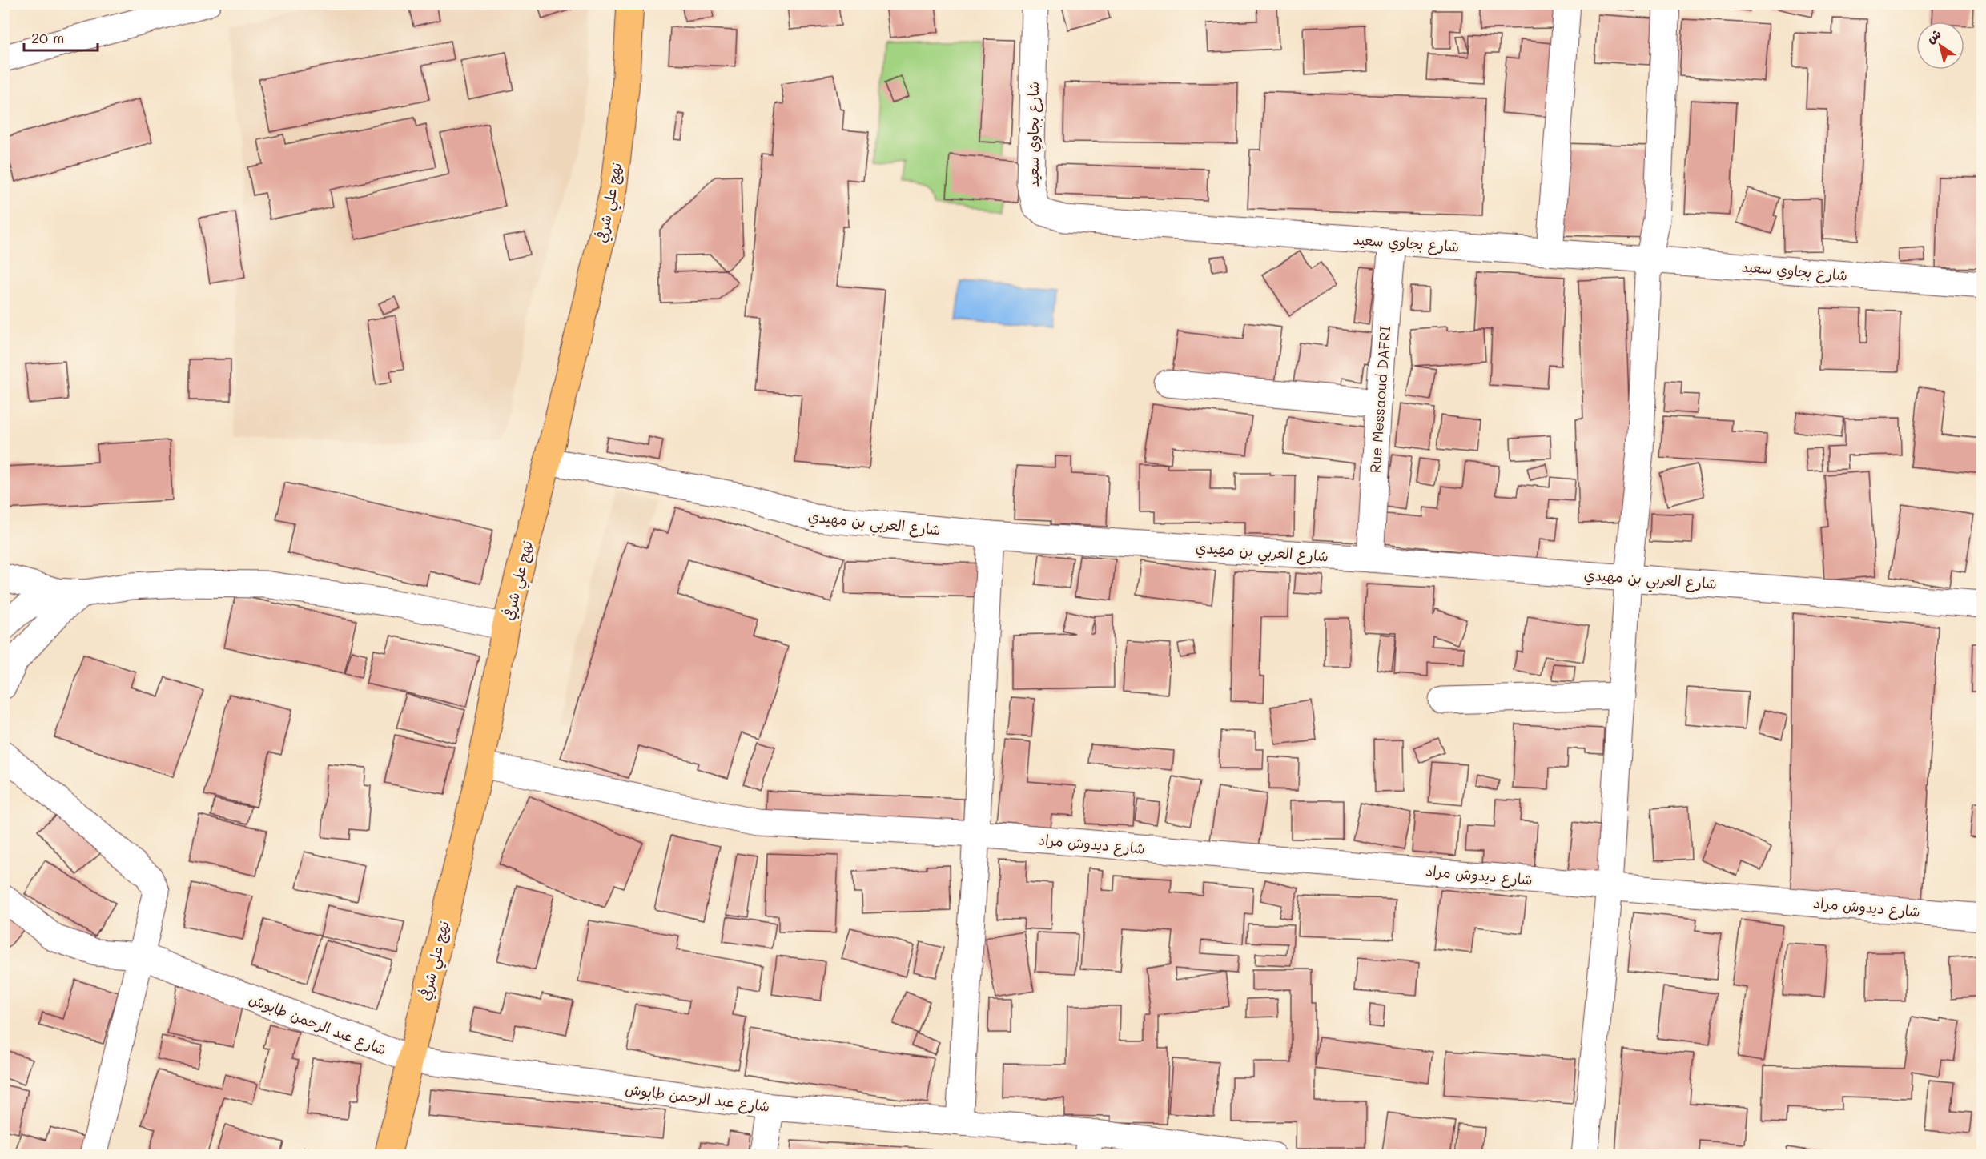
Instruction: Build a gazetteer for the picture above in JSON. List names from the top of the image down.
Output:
{
  "streets": {
    "main road": ["نهج علي شرفي"],
    "street": [
      "شارع بجاوي سعيد",
      "Rue Messaoud DAFRI",
      "شارع العربي بن مهيدي",
      "شارع ديدوش مراد",
      "شارع عبد الرحمن طابوش"
    ]
  },
  "crossings": [
    ["شارع بجاوي سعيد", "Rue Messaoud DAFRI"],
    ["نهج علي شرفي", "شارع العربي بن مهيدي"],
    ["نهج علي شرفي", "شارع ديدوش مراد"],
    ["نهج علي شرفي", "شارع عبد الرحمن طابوش"],
    ["Rue Messaoud DAFRI", "شارع العربي بن مهيدي"]
  ],
  "scale_bar": "20 m",
  "north": "top left"
}
